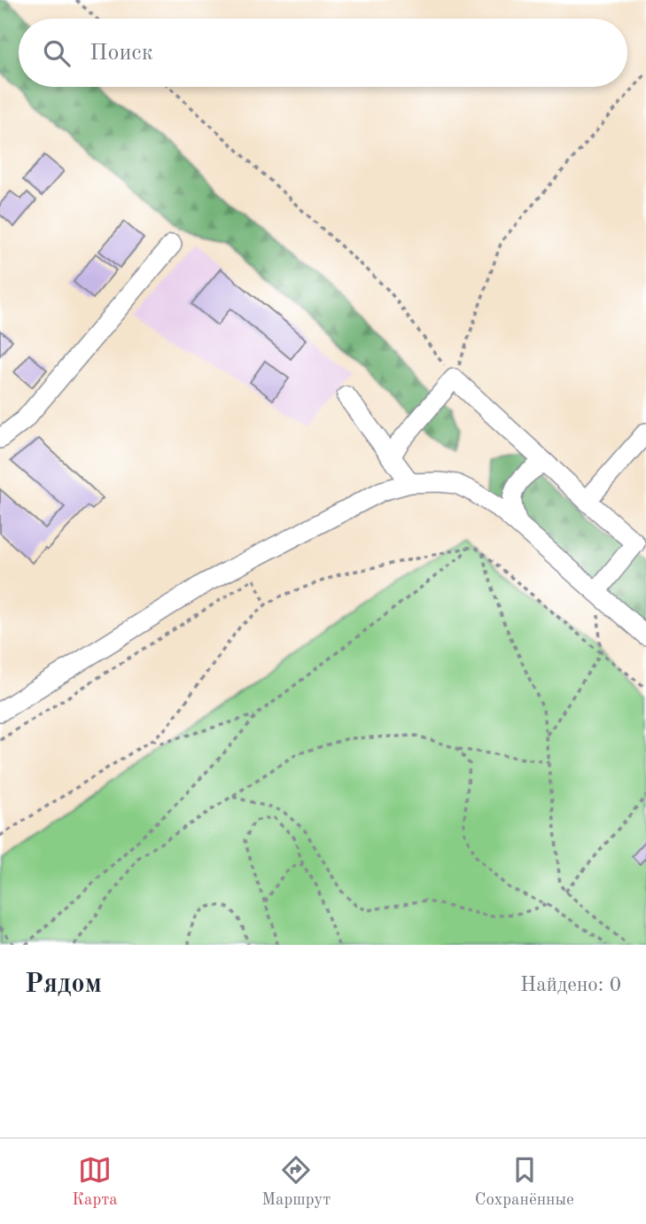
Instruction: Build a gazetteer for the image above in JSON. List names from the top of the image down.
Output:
{
  "page": {
    "search": "Поиск",
    "heading": ["Рядом", "Найдено: 0"],
    "nav": ["Карта", "Маршрут", "Сохранённые"]
  }
}
